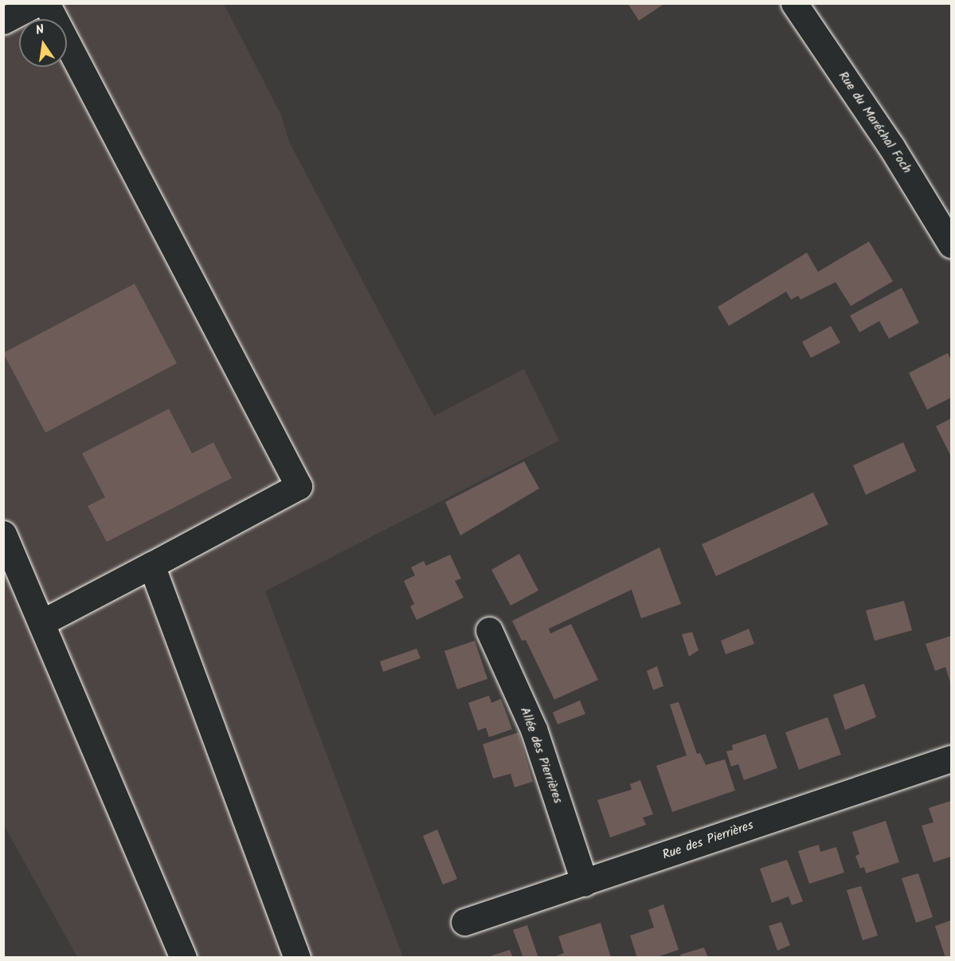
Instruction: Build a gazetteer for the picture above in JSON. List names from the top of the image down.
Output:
{
  "streets": {
    "street": ["Rue du Maréchal Foch", "Allée des Pierrières", "Rue des Pierrières"]
  },
  "crossings": [
    ["Allée des Pierrières", "Rue des Pierrières"]
  ],
  "north": "top"
}
